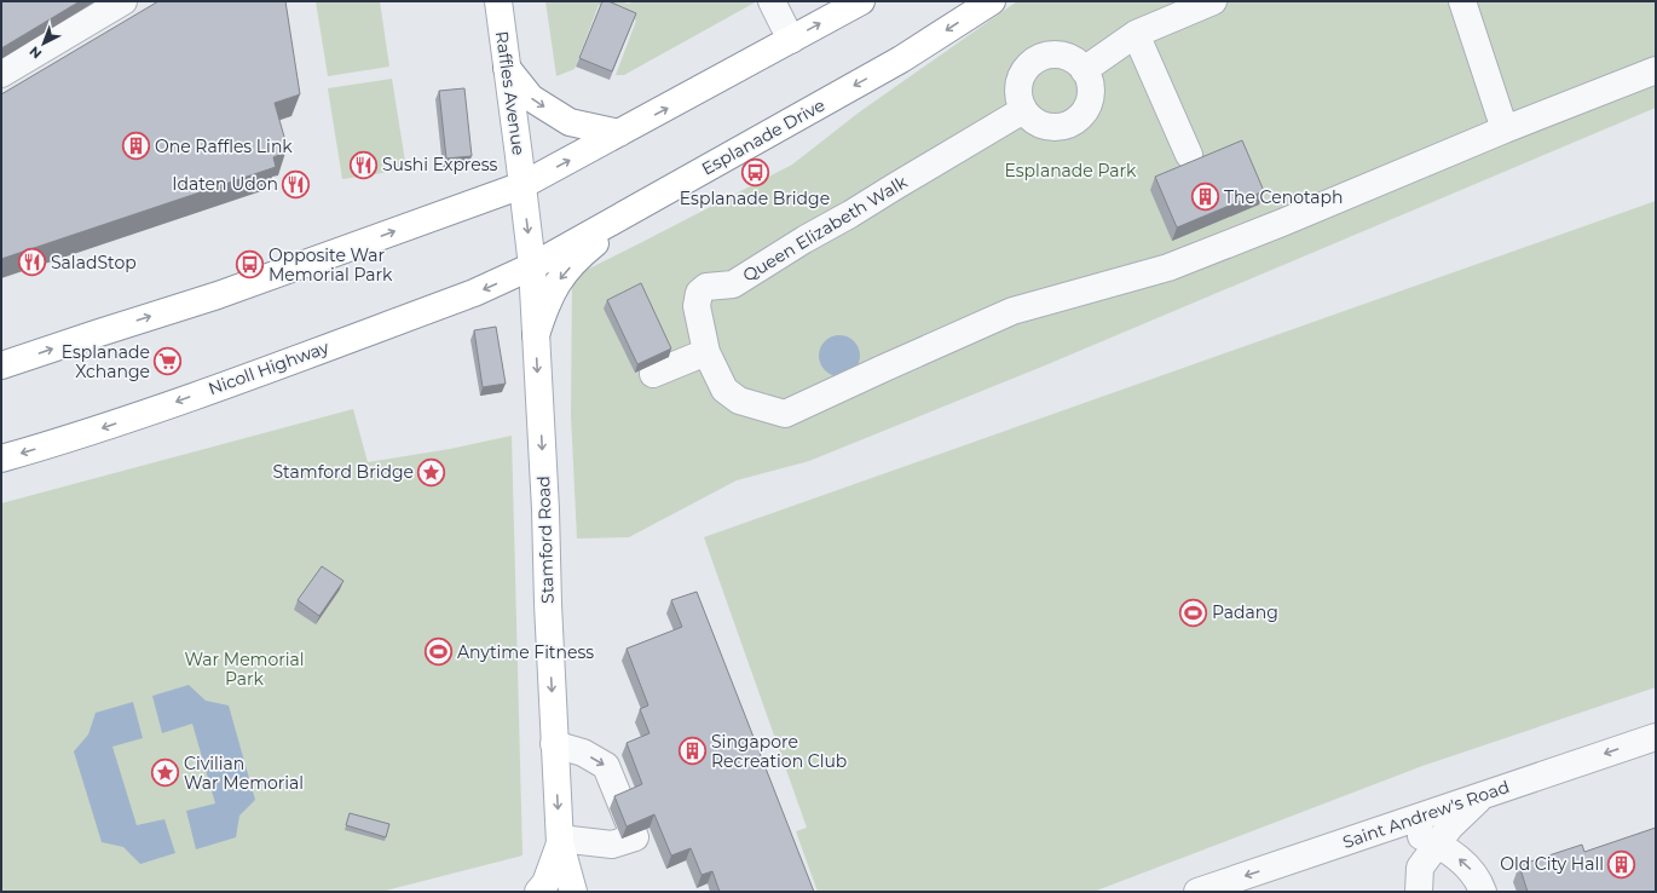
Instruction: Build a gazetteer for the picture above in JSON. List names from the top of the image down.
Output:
{
  "streets": {
    "main road": [
      "Raffles Avenue",
      "Esplanade Drive",
      "Nicoll Highway",
      "Stamford Road"
    ],
    "street": ["Queen Elizabeth Walk", "Saint Andrew's Road"]
  },
  "crossings": [
    ["Raffles Avenue", "Stamford Road"],
    ["Esplanade Drive", "Nicoll Highway"],
    ["Esplanade Drive", "Stamford Road"],
    ["Nicoll Highway", "Stamford Road"]
  ],
  "one_way": ["Stamford Road", "Saint Andrew's Road"],
  "parks": ["Esplanade Park", "War Memorial Park"],
  "places": {
    "building": [
      "One Raffles Link",
      "The Cenotaph",
      "Singapore Recreation Club",
      "Old City Hall"
    ],
    "restaurant": ["Sushi Express", "Idaten Udon", "SaladStop"],
    "bus stop": ["Esplanade Bridge", "Opposite War Memorial Park"],
    "supermarket": ["Esplanade Xchange"],
    "place": ["Stamford Bridge", "Civilian War Memorial"],
    "sports": ["Padang", "Anytime Fitness"]
  },
  "north": "bottom left"
}
